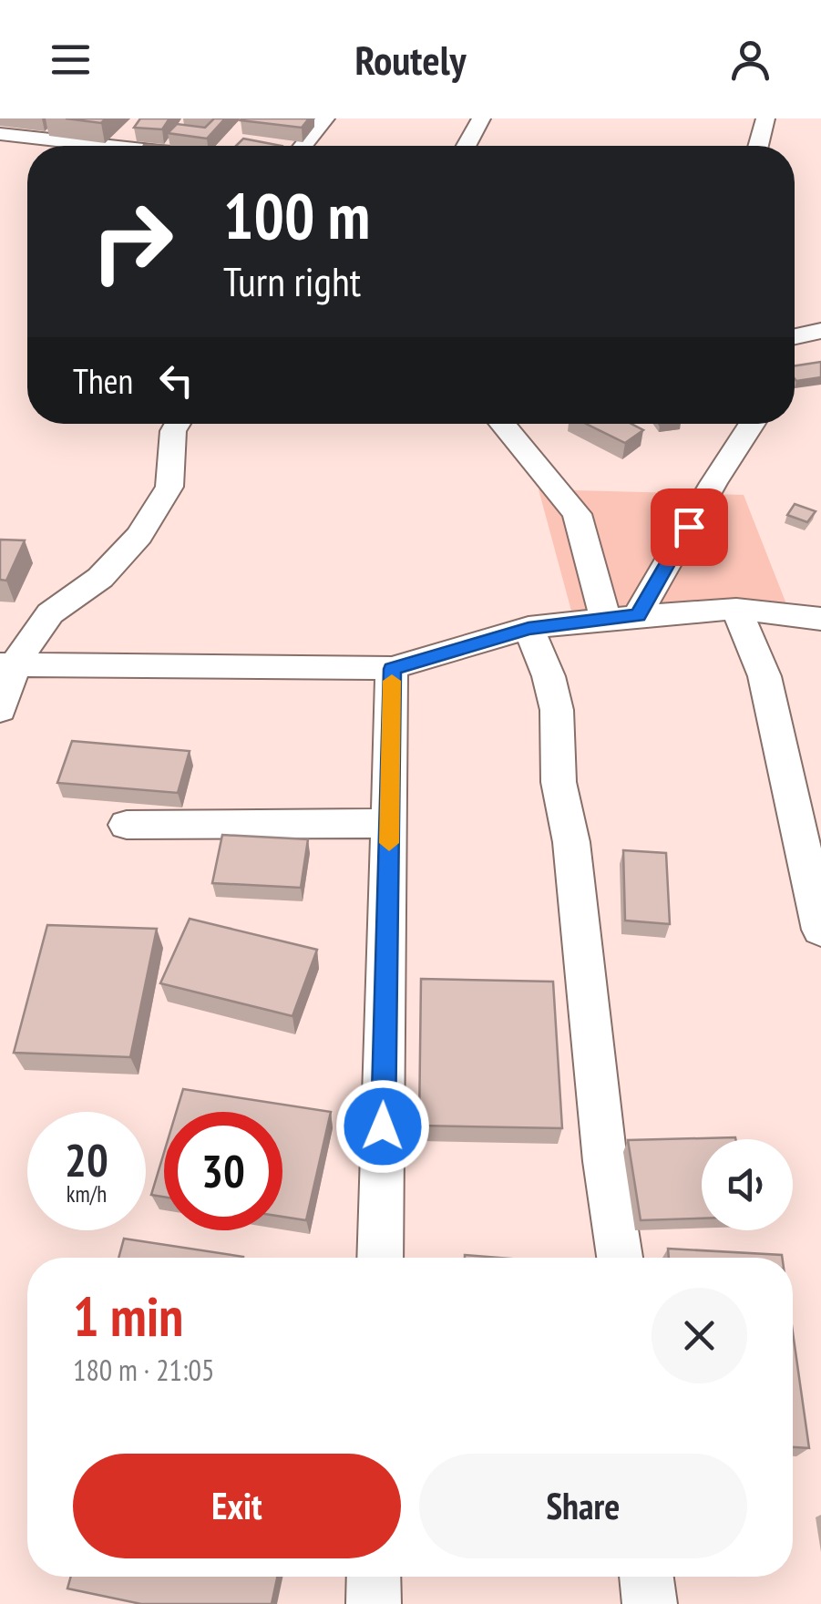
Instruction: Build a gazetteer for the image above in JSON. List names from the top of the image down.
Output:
{
  "page": {
    "header": "Routely",
    "turn": ["100 m", "Turn right"],
    "then": "Then",
    "speed": "20 km/h",
    "limit": "30",
    "heading": ["1 min", "180 m · 21:05"],
    "buttons": ["Exit", "Share"]
  }
}
